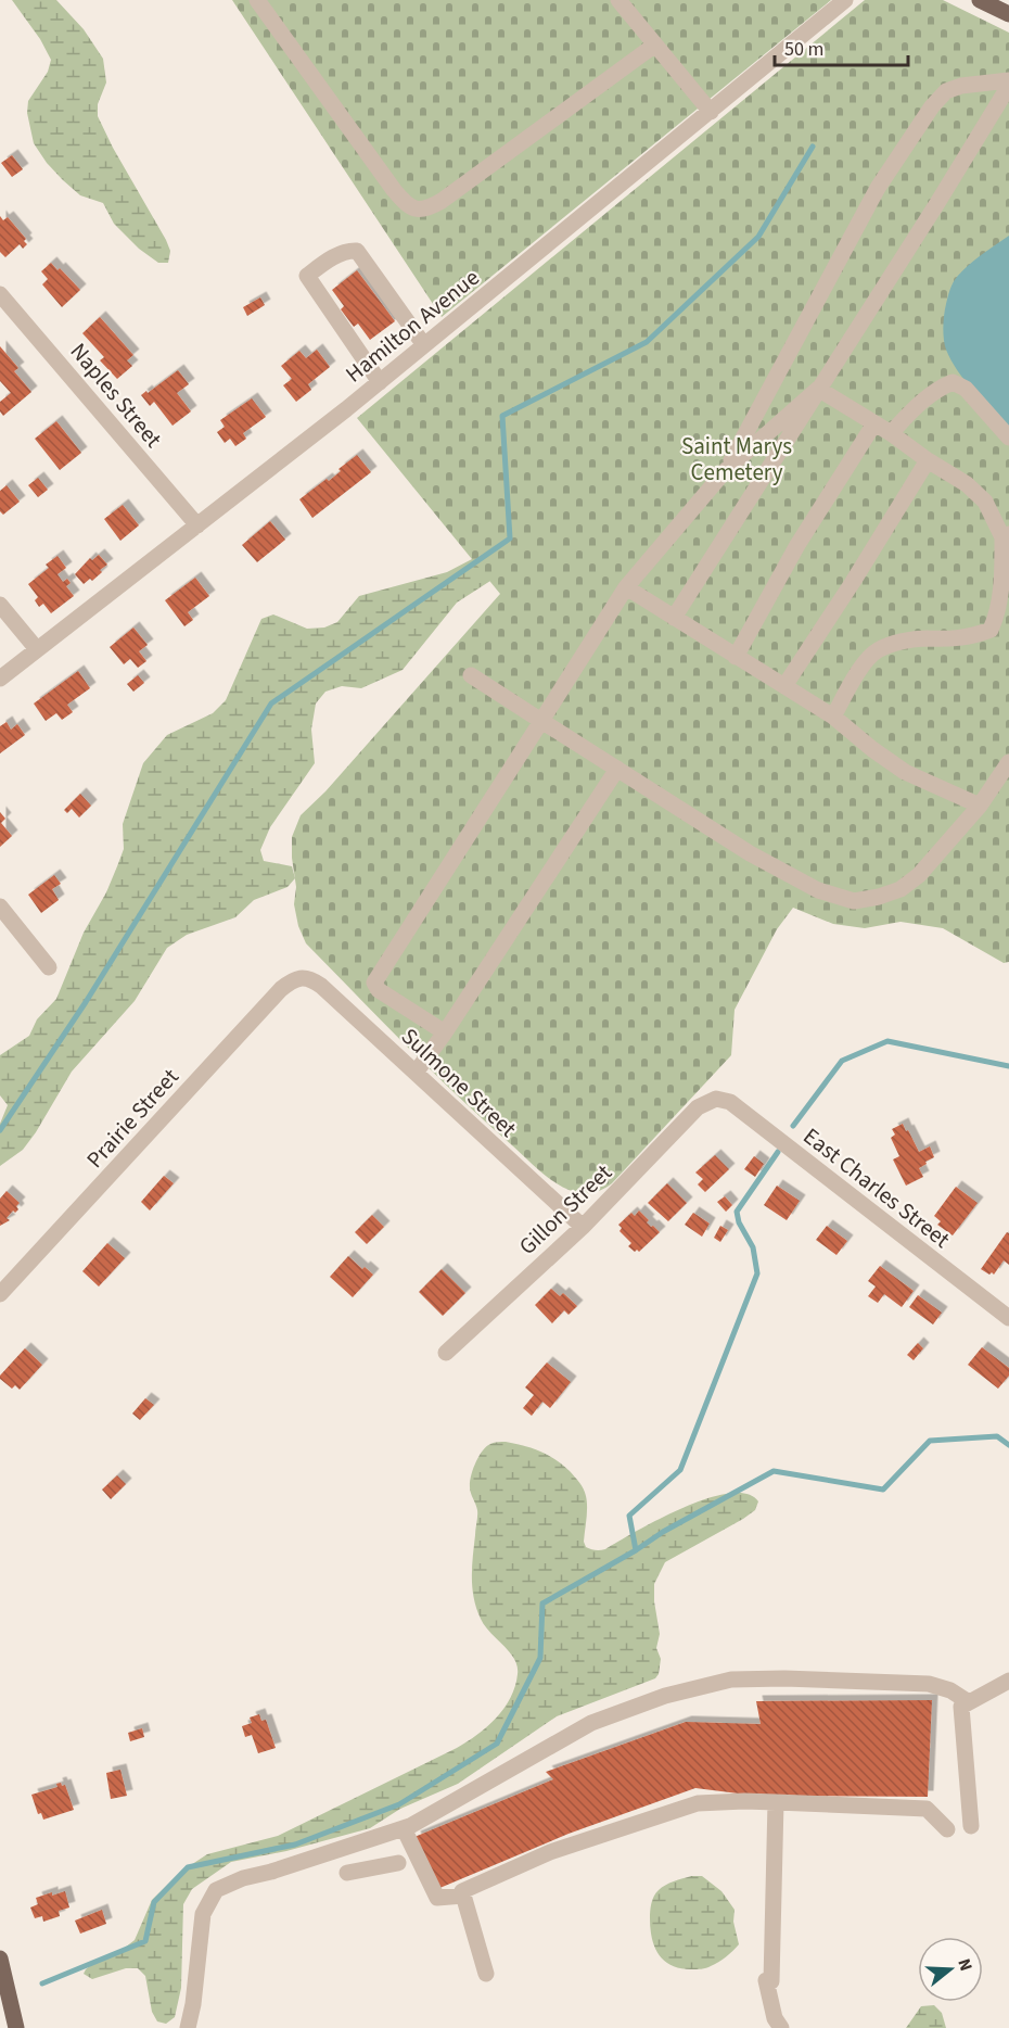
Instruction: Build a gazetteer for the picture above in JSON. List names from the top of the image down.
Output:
{
  "streets": {
    "street": [
      "Hamilton Avenue",
      "Naples Street",
      "Sulmone Street",
      "Prairie Street",
      "East Charles Street",
      "Gillon Street"
    ]
  },
  "crossings": [
    ["Hamilton Avenue", "Naples Street"],
    ["Sulmone Street", "Prairie Street"],
    ["Sulmone Street", "Gillon Street"],
    ["East Charles Street", "Gillon Street"]
  ],
  "parks": ["Saint Marys Cemetery"],
  "scale_bar": "50 m",
  "north": "right"
}
